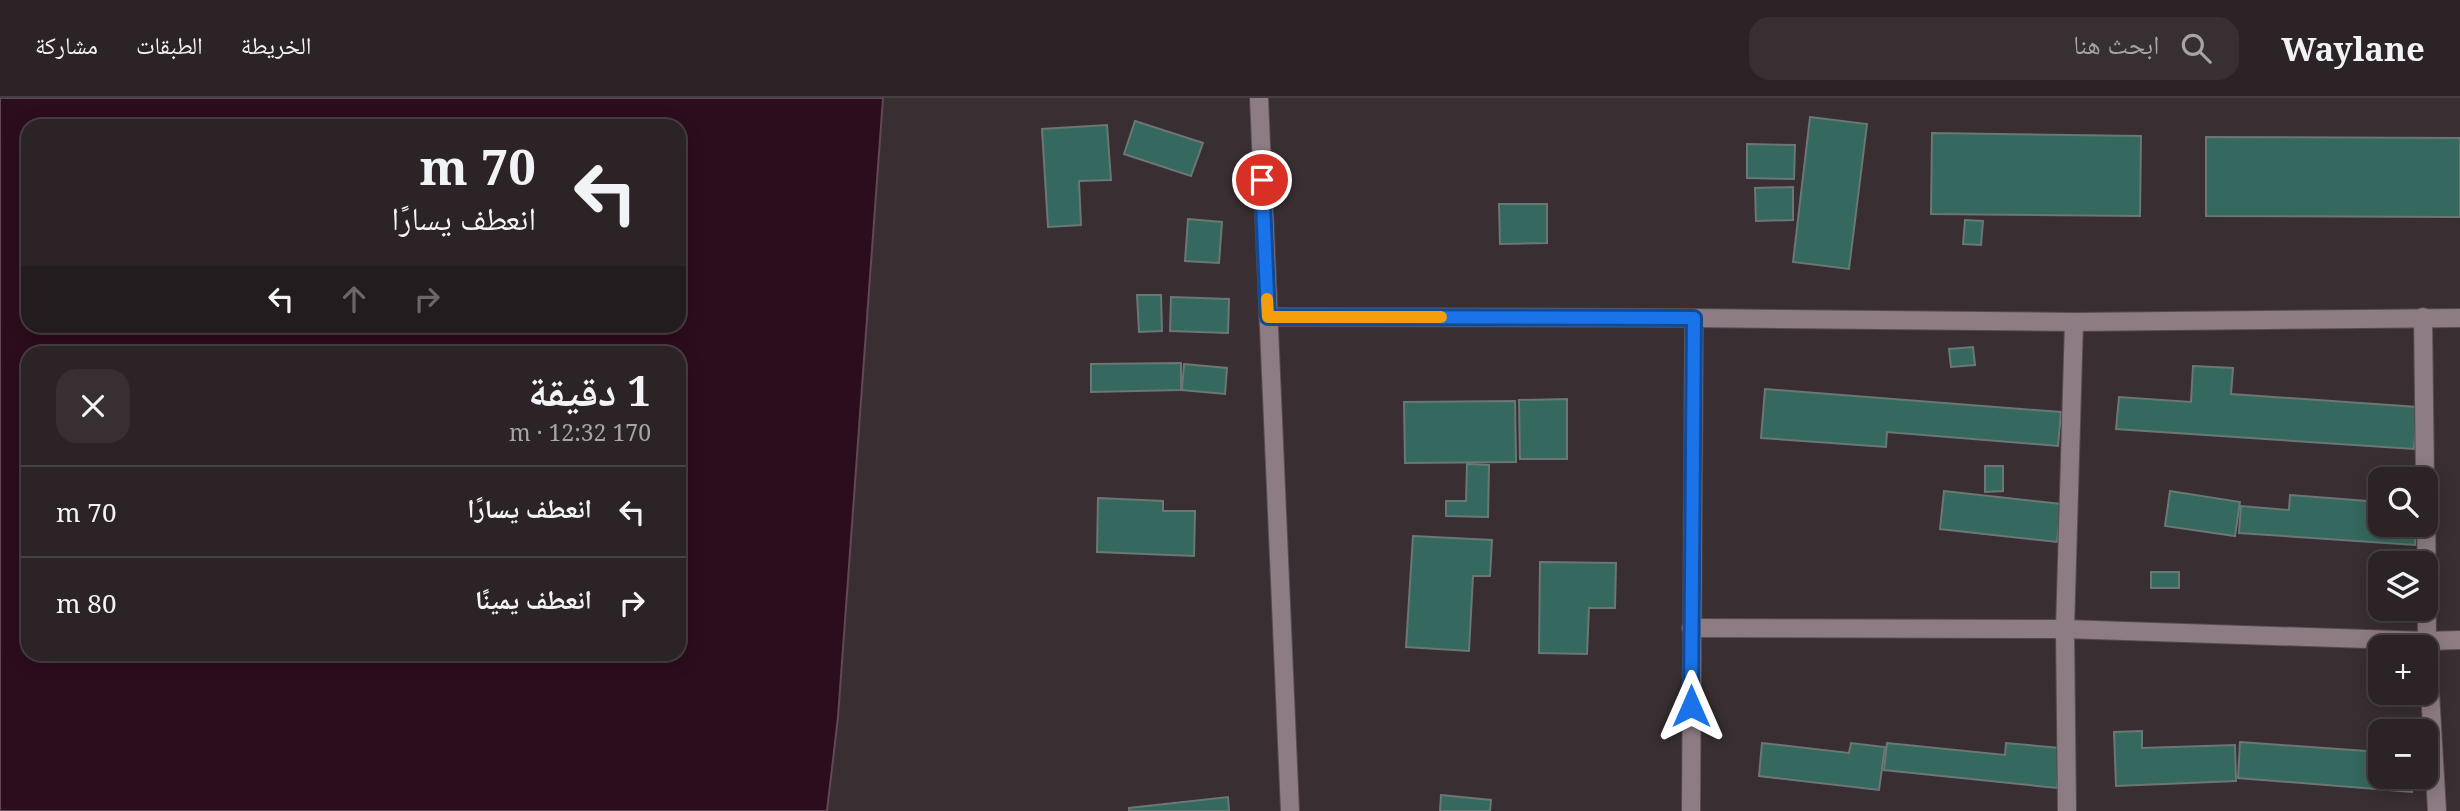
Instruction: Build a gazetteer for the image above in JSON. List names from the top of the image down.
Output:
{
  "page": {
    "header": "Waylane",
    "search": "ابحث هنا",
    "nav": ["الخريطة", "الطبقات", "مشاركة"],
    "turn": ["70 m", "انعطف يسارًا"],
    "heading": ["1 دقيقة", "170 m · 12:32"],
    "list": [
      {
        "name": "انعطف يسارًا",
        "value": "70 m"
      },
      {
        "name": "انعطف يمينًا",
        "value": "80 m"
      }
    ],
    "map_buttons": ["+", "−"]
  }
}
